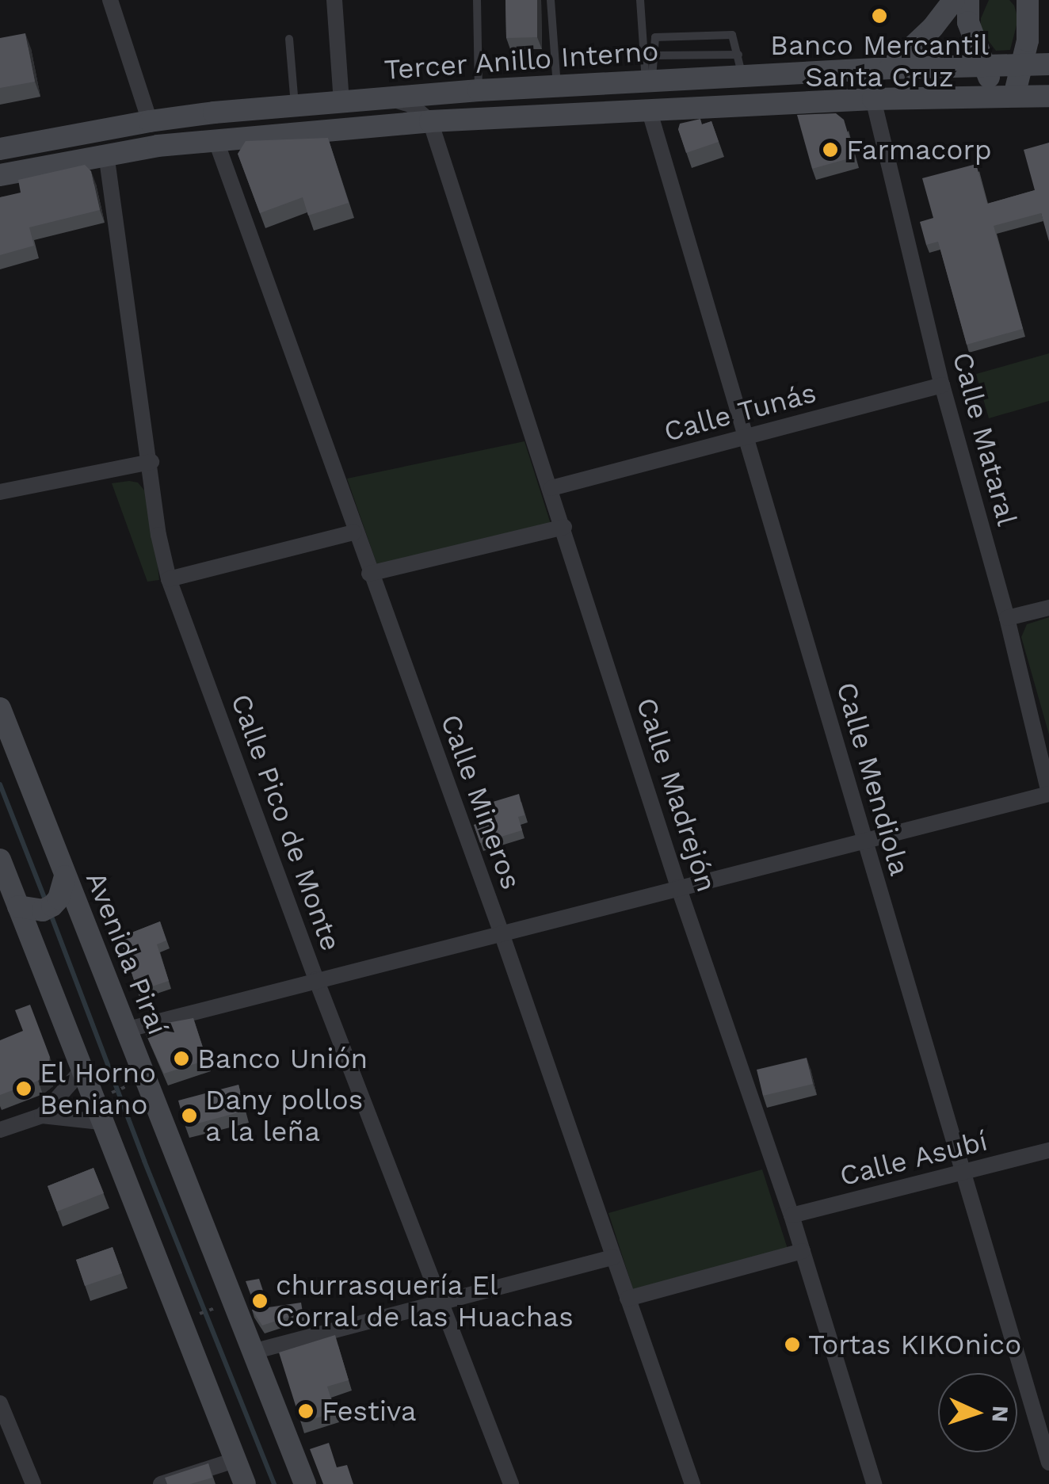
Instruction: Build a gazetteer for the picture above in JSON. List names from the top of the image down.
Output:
{
  "streets": {
    "main road": ["Tercer Anillo Interno", "Avenida Piraí"],
    "street": [
      "Calle Tunás",
      "Calle Mataral",
      "Calle Mendiola",
      "Calle Madrejón",
      "Calle Mineros",
      "Calle Pico de Monte",
      "Calle Asubí"
    ]
  },
  "crossings": [
    ["Tercer Anillo Interno", "Calle Mataral"],
    ["Tercer Anillo Interno", "Calle Mendiola"],
    ["Tercer Anillo Interno", "Calle Madrejón"],
    ["Tercer Anillo Interno", "Calle Mineros"],
    ["Tercer Anillo Interno", "Calle Pico de Monte"],
    ["Calle Tunás", "Calle Mataral"],
    ["Calle Tunás", "Calle Mendiola"],
    ["Calle Tunás", "Calle Madrejón"],
    ["Calle Mendiola", "Calle Asubí"],
    ["Calle Madrejón", "Calle Asubí"]
  ],
  "places": [
    "Banco Mercantil Santa Cruz",
    "Farmacorp",
    "Banco Unión",
    "El Horno Beniano",
    "Dany pollos a la leña",
    "churrasquería El Corral de las Huachas",
    "Tortas KIKOnico",
    "Festiva"
  ],
  "north": "right"
}
